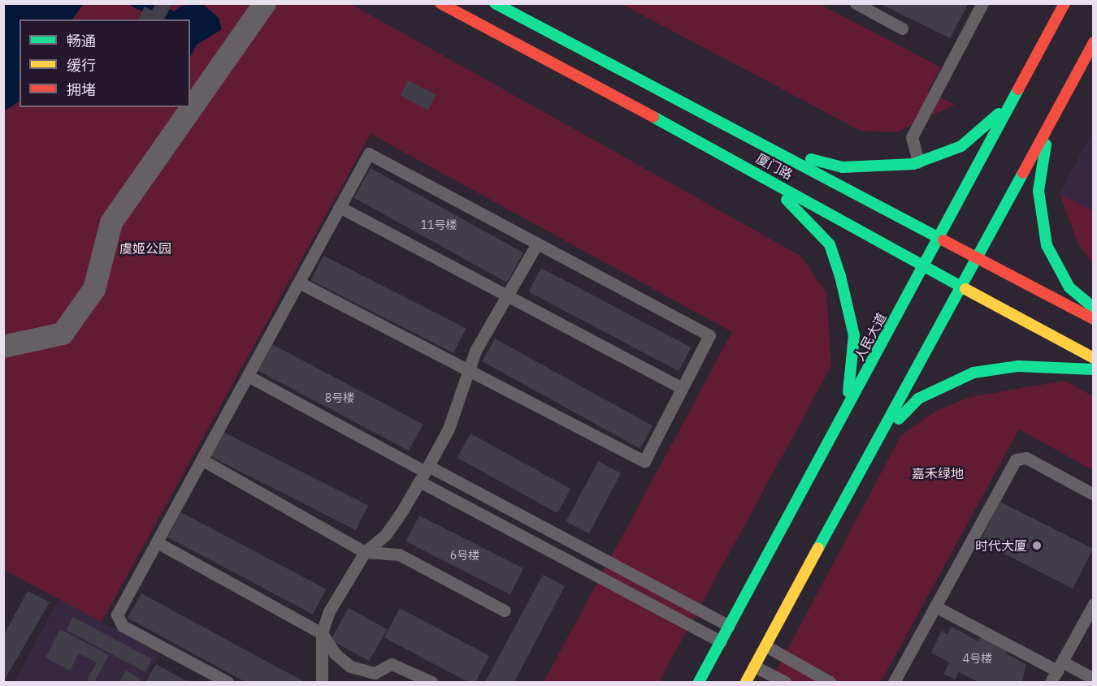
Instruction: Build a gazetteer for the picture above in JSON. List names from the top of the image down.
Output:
{
  "streets": {
    "main road": ["厦门路", "人民大道"]
  },
  "crossings": [
    ["厦门路", "人民大道"]
  ],
  "parks": ["虞姬公园", "嘉禾绿地"],
  "places": ["时代大厦"],
  "house_numbers": [
    "11号楼",
    "8号楼",
    "6号楼",
    "4号楼"
  ],
  "legend": ["畅通", "缓行", "拥堵"]
}
